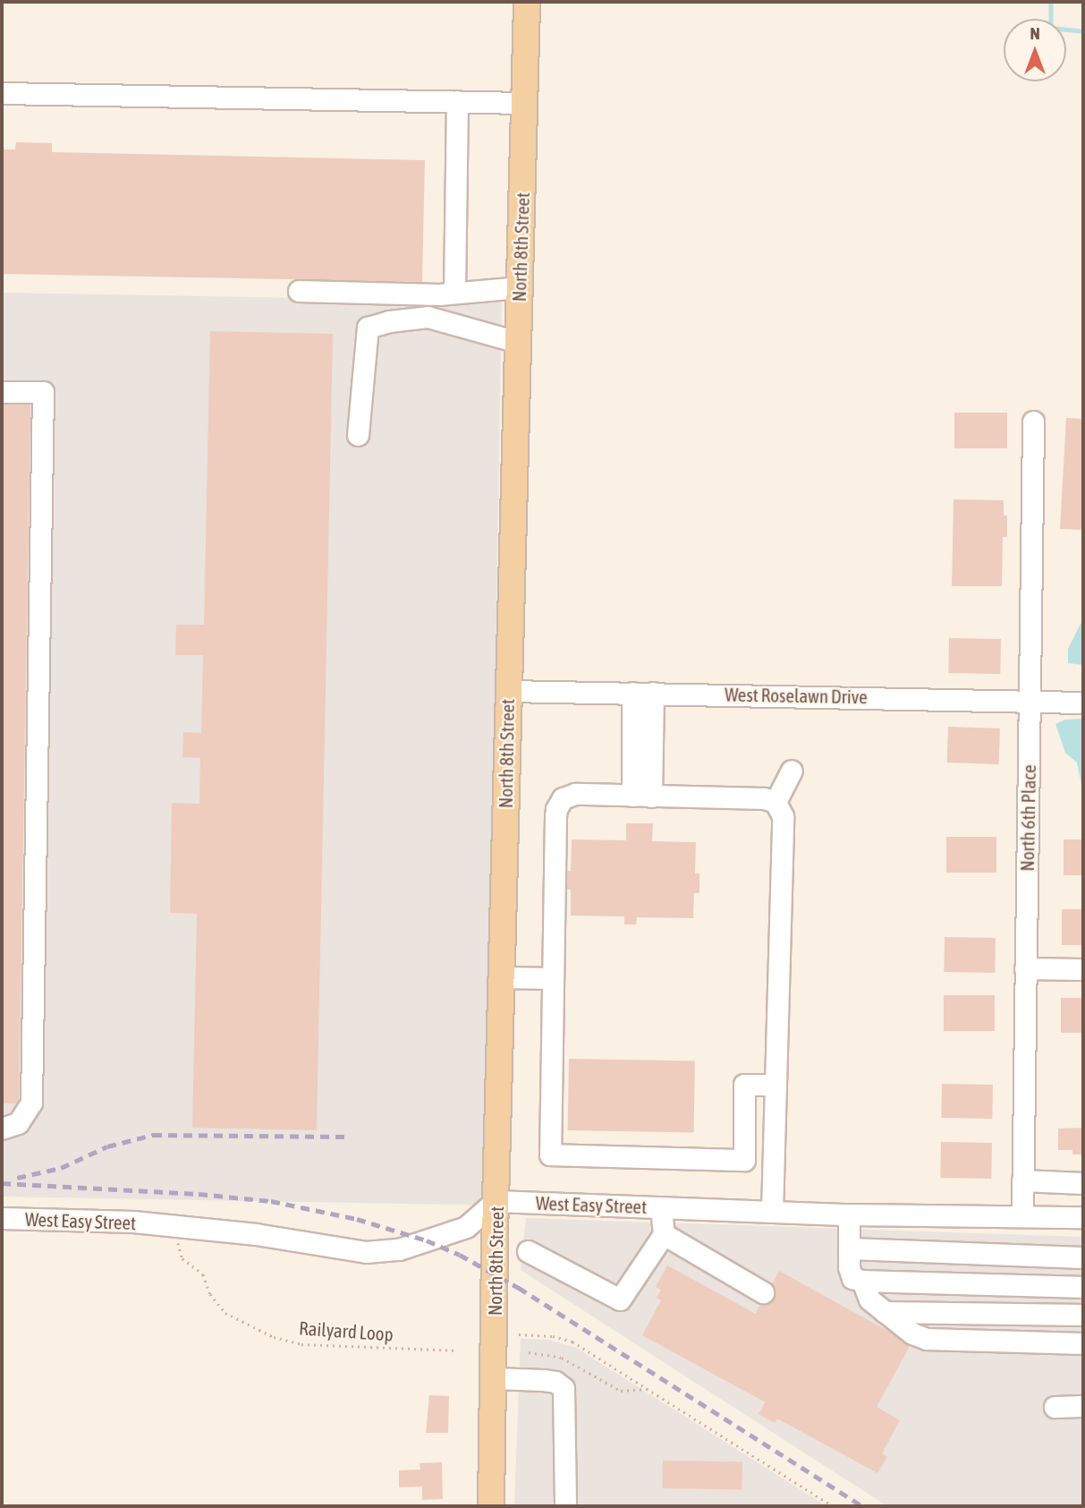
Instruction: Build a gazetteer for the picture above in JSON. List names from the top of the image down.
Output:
{
  "streets": {
    "main road": ["North 8th Street"],
    "street": ["West Roselawn Drive", "North 6th Place", "West Easy Street"],
    "path": ["Railyard Loop"]
  },
  "crossings": [
    ["North 8th Street", "West Roselawn Drive"],
    ["North 8th Street", "West Easy Street"],
    ["West Roselawn Drive", "North 6th Place"],
    ["North 6th Place", "West Easy Street"]
  ],
  "north": "top"
}
